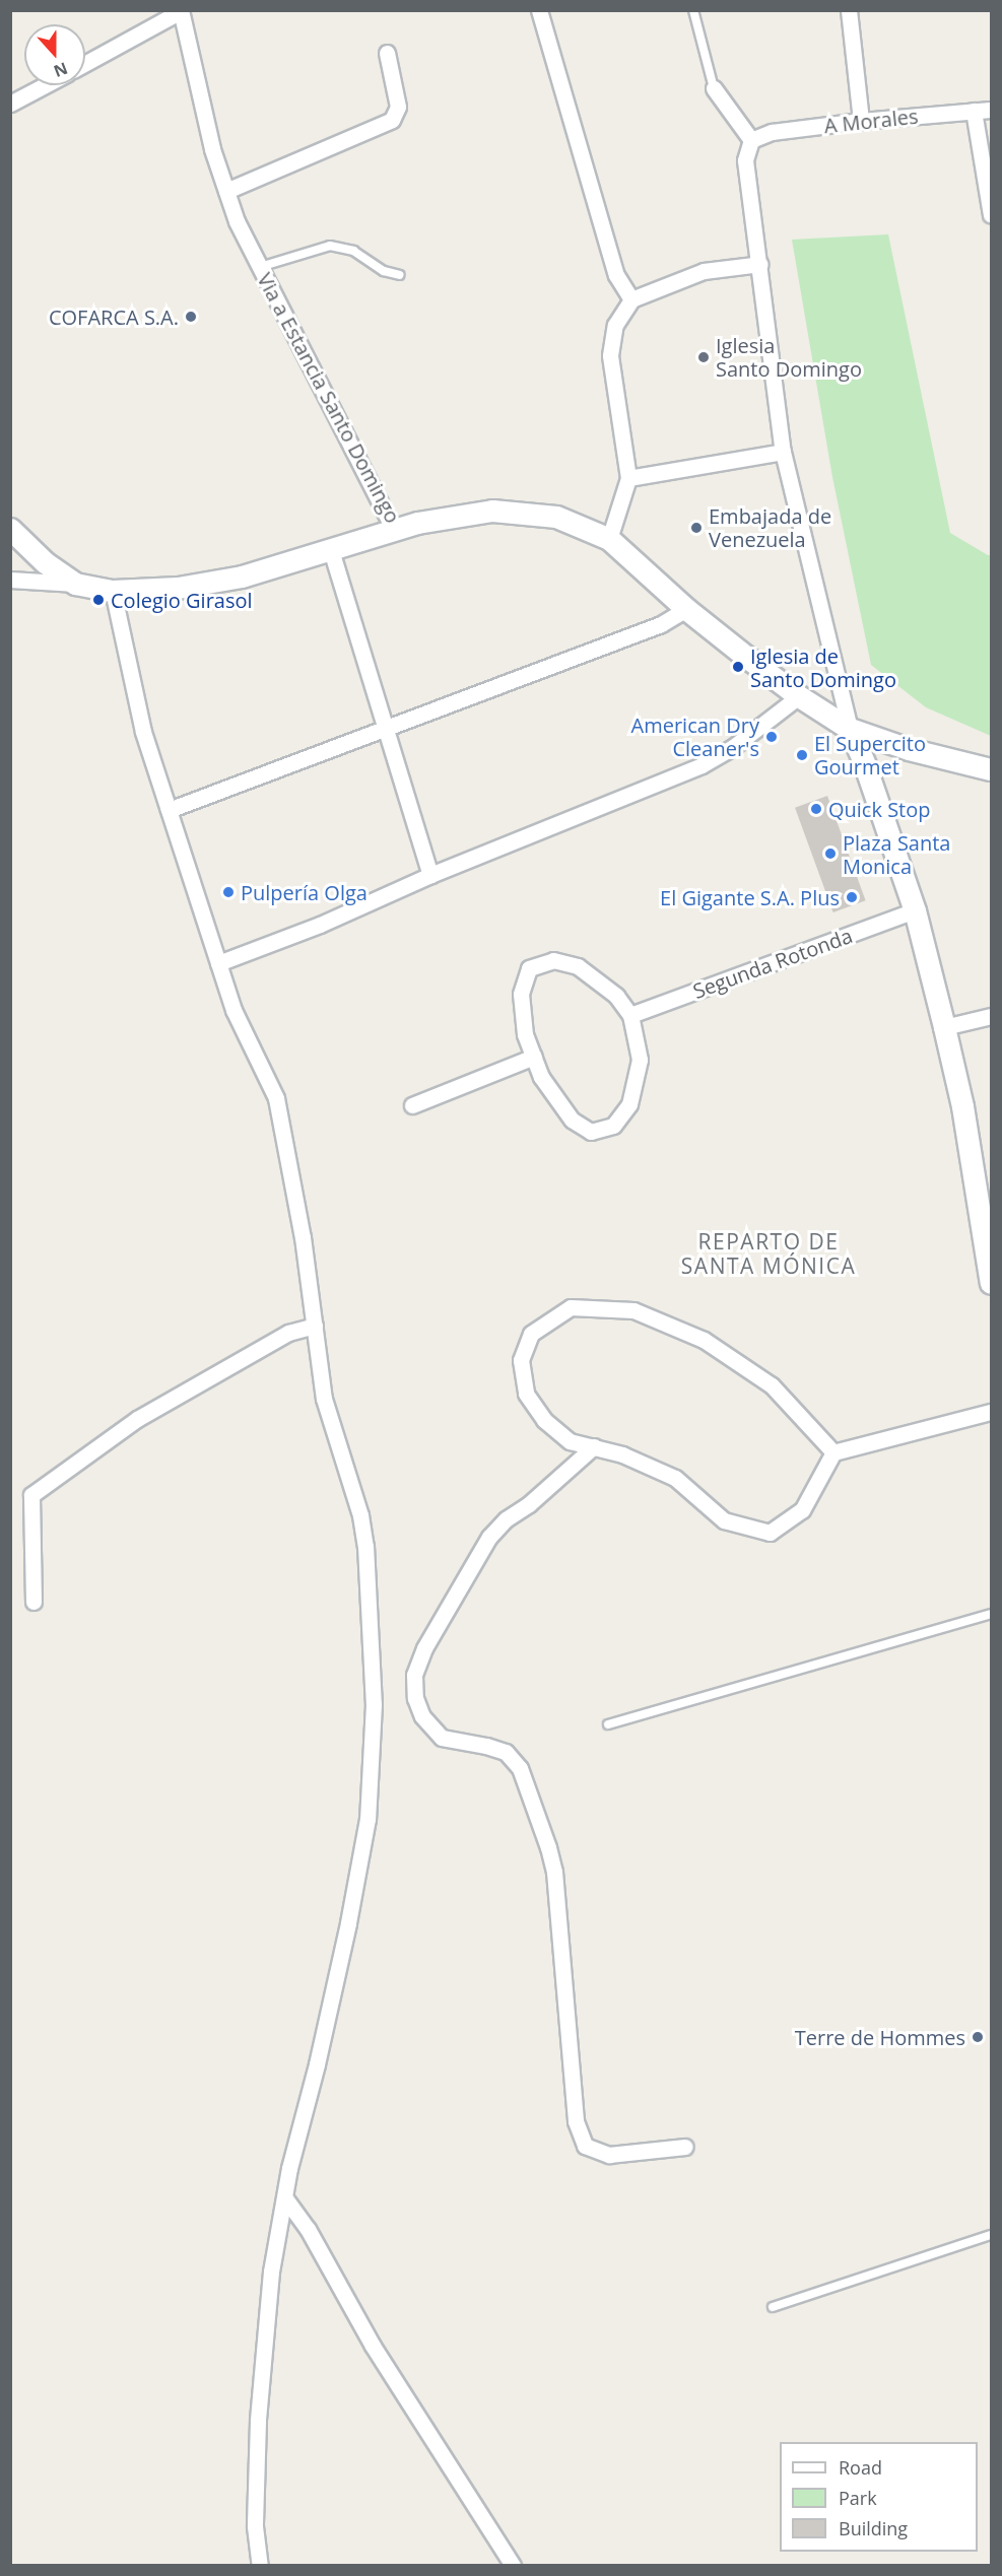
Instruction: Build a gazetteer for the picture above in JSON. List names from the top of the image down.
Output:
{
  "streets": {
    "street": ["A Morales", "Via a Estancia Santo Domingo", "Segunda Rotonda"]
  },
  "districts": ["REPARTO DE SANTA MÓNICA"],
  "places": [
    "COFARCA S.A.",
    "Iglesia Santo Domingo",
    "Embajada de Venezuela",
    "Colegio Girasol",
    "Iglesia de Santo Domingo",
    "American Dry Cleaner's",
    "El Supercito Gourmet",
    "Quick Stop",
    "Plaza Santa Monica",
    "Pulpería Olga",
    "El Gigante S.A. Plus",
    "Terre de Hommes"
  ],
  "legend": ["Road", "Park", "Building"],
  "north": "bottom"
}
